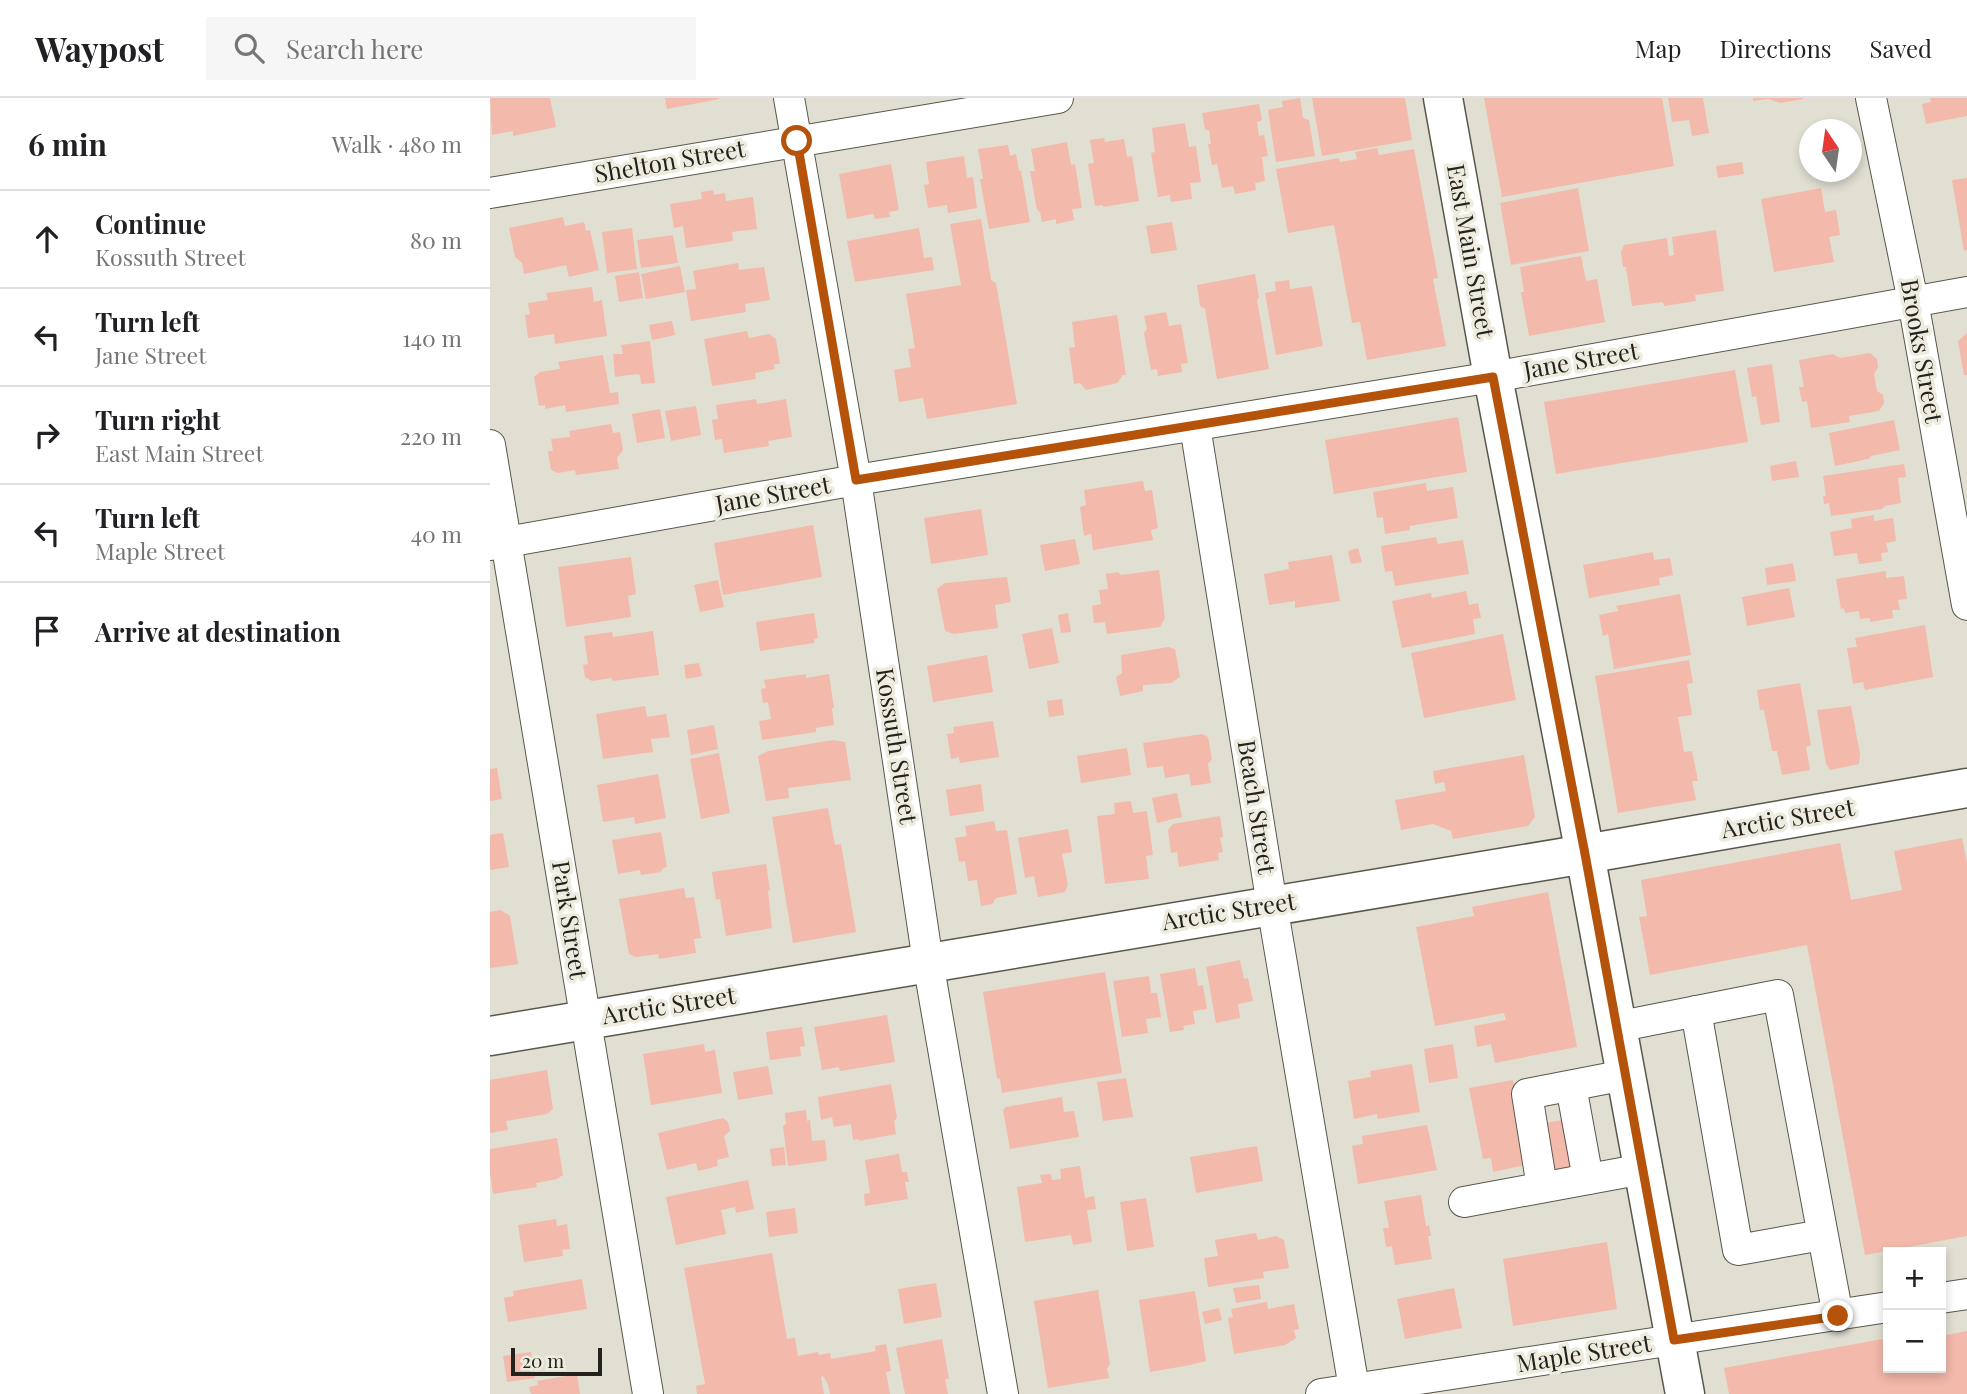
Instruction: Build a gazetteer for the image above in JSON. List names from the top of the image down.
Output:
{
  "streets": {
    "main road": ["East Main Street", "Arctic Street"],
    "street": [
      "Shelton Street",
      "Brooks Street",
      "Jane Street",
      "Kossuth Street",
      "Beach Street",
      "Park Street",
      "Maple Street"
    ]
  },
  "crossings": [
    ["Shelton Street", "Kossuth Street"],
    ["East Main Street", "Jane Street"],
    ["East Main Street", "Arctic Street"],
    ["East Main Street", "Maple Street"],
    ["Brooks Street", "Jane Street"],
    ["Jane Street", "Kossuth Street"],
    ["Jane Street", "Beach Street"],
    ["Jane Street", "Park Street"],
    ["Kossuth Street", "Arctic Street"],
    ["Beach Street", "Arctic Street"],
    ["Beach Street", "Maple Street"],
    ["Arctic Street", "Park Street"]
  ],
  "scale_bar": "20 m",
  "north": "top",
  "page": {
    "header": "Waypost",
    "search": "Search here",
    "nav": ["Map", "Directions", "Saved"],
    "heading": ["6 min", "Walk · 480 m"],
    "list": [
      ["Continue", "Kossuth Street", "80 m"],
      ["Turn left", "Jane Street", "140 m"],
      ["Turn right", "East Main Street", "220 m"],
      ["Turn left", "Maple Street", "40 m"],
      "Arrive at destination"
    ],
    "map_buttons": ["+", "−"],
    "scale": "20 m"
  }
}
